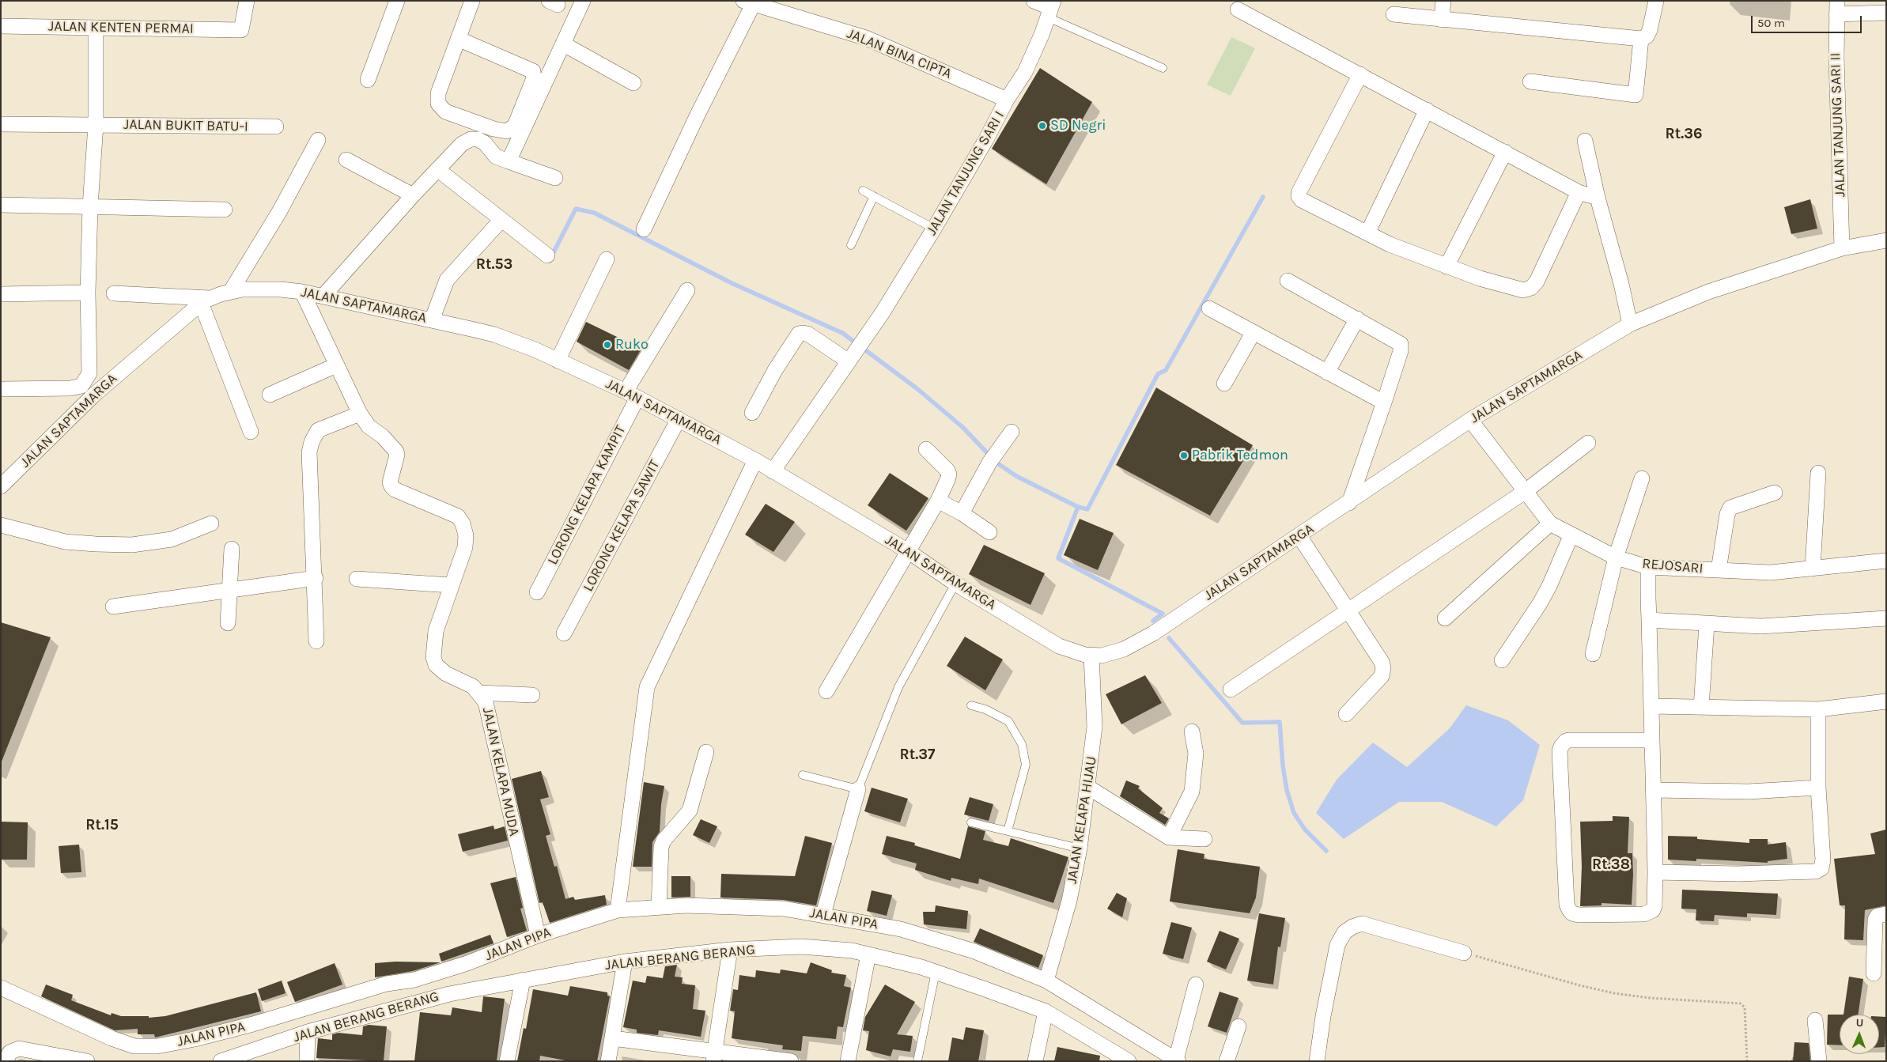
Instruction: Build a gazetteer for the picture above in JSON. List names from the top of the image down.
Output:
{
  "streets": {
    "street": [
      "JALAN KENTEN PERMAI",
      "JALAN BINA CIPTA",
      "JALAN TANJUNG SARI II",
      "JALAN BUKIT BATU-I",
      "JALAN TANJUNG SARI I",
      "JALAN SAPTAMARGA",
      "LORONG KELAPA KAMPIT",
      "LORONG KELAPA SAWIT",
      "REJOSARI",
      "JALAN KELAPA MUDA",
      "JALAN KELAPA HIJAU",
      "JALAN PIPA",
      "JALAN BERANG BERANG"
    ]
  },
  "crossings": [
    ["JALAN BINA CIPTA", "JALAN TANJUNG SARI I"],
    ["JALAN TANJUNG SARI II", "JALAN SAPTAMARGA"],
    ["JALAN SAPTAMARGA", "LORONG KELAPA KAMPIT"],
    ["JALAN SAPTAMARGA", "LORONG KELAPA SAWIT"],
    ["JALAN SAPTAMARGA", "REJOSARI"],
    ["JALAN SAPTAMARGA", "JALAN KELAPA HIJAU"],
    ["JALAN KELAPA MUDA", "JALAN PIPA"],
    ["JALAN KELAPA HIJAU", "JALAN PIPA"]
  ],
  "districts": [
    "Rt.36",
    "Rt.53",
    "Rt.37",
    "Rt.15",
    "Rt.38"
  ],
  "places": ["SD Negri", "Ruko", "Pabrik Tedmon"],
  "scale_bar": "50 m",
  "north": "top"
}
